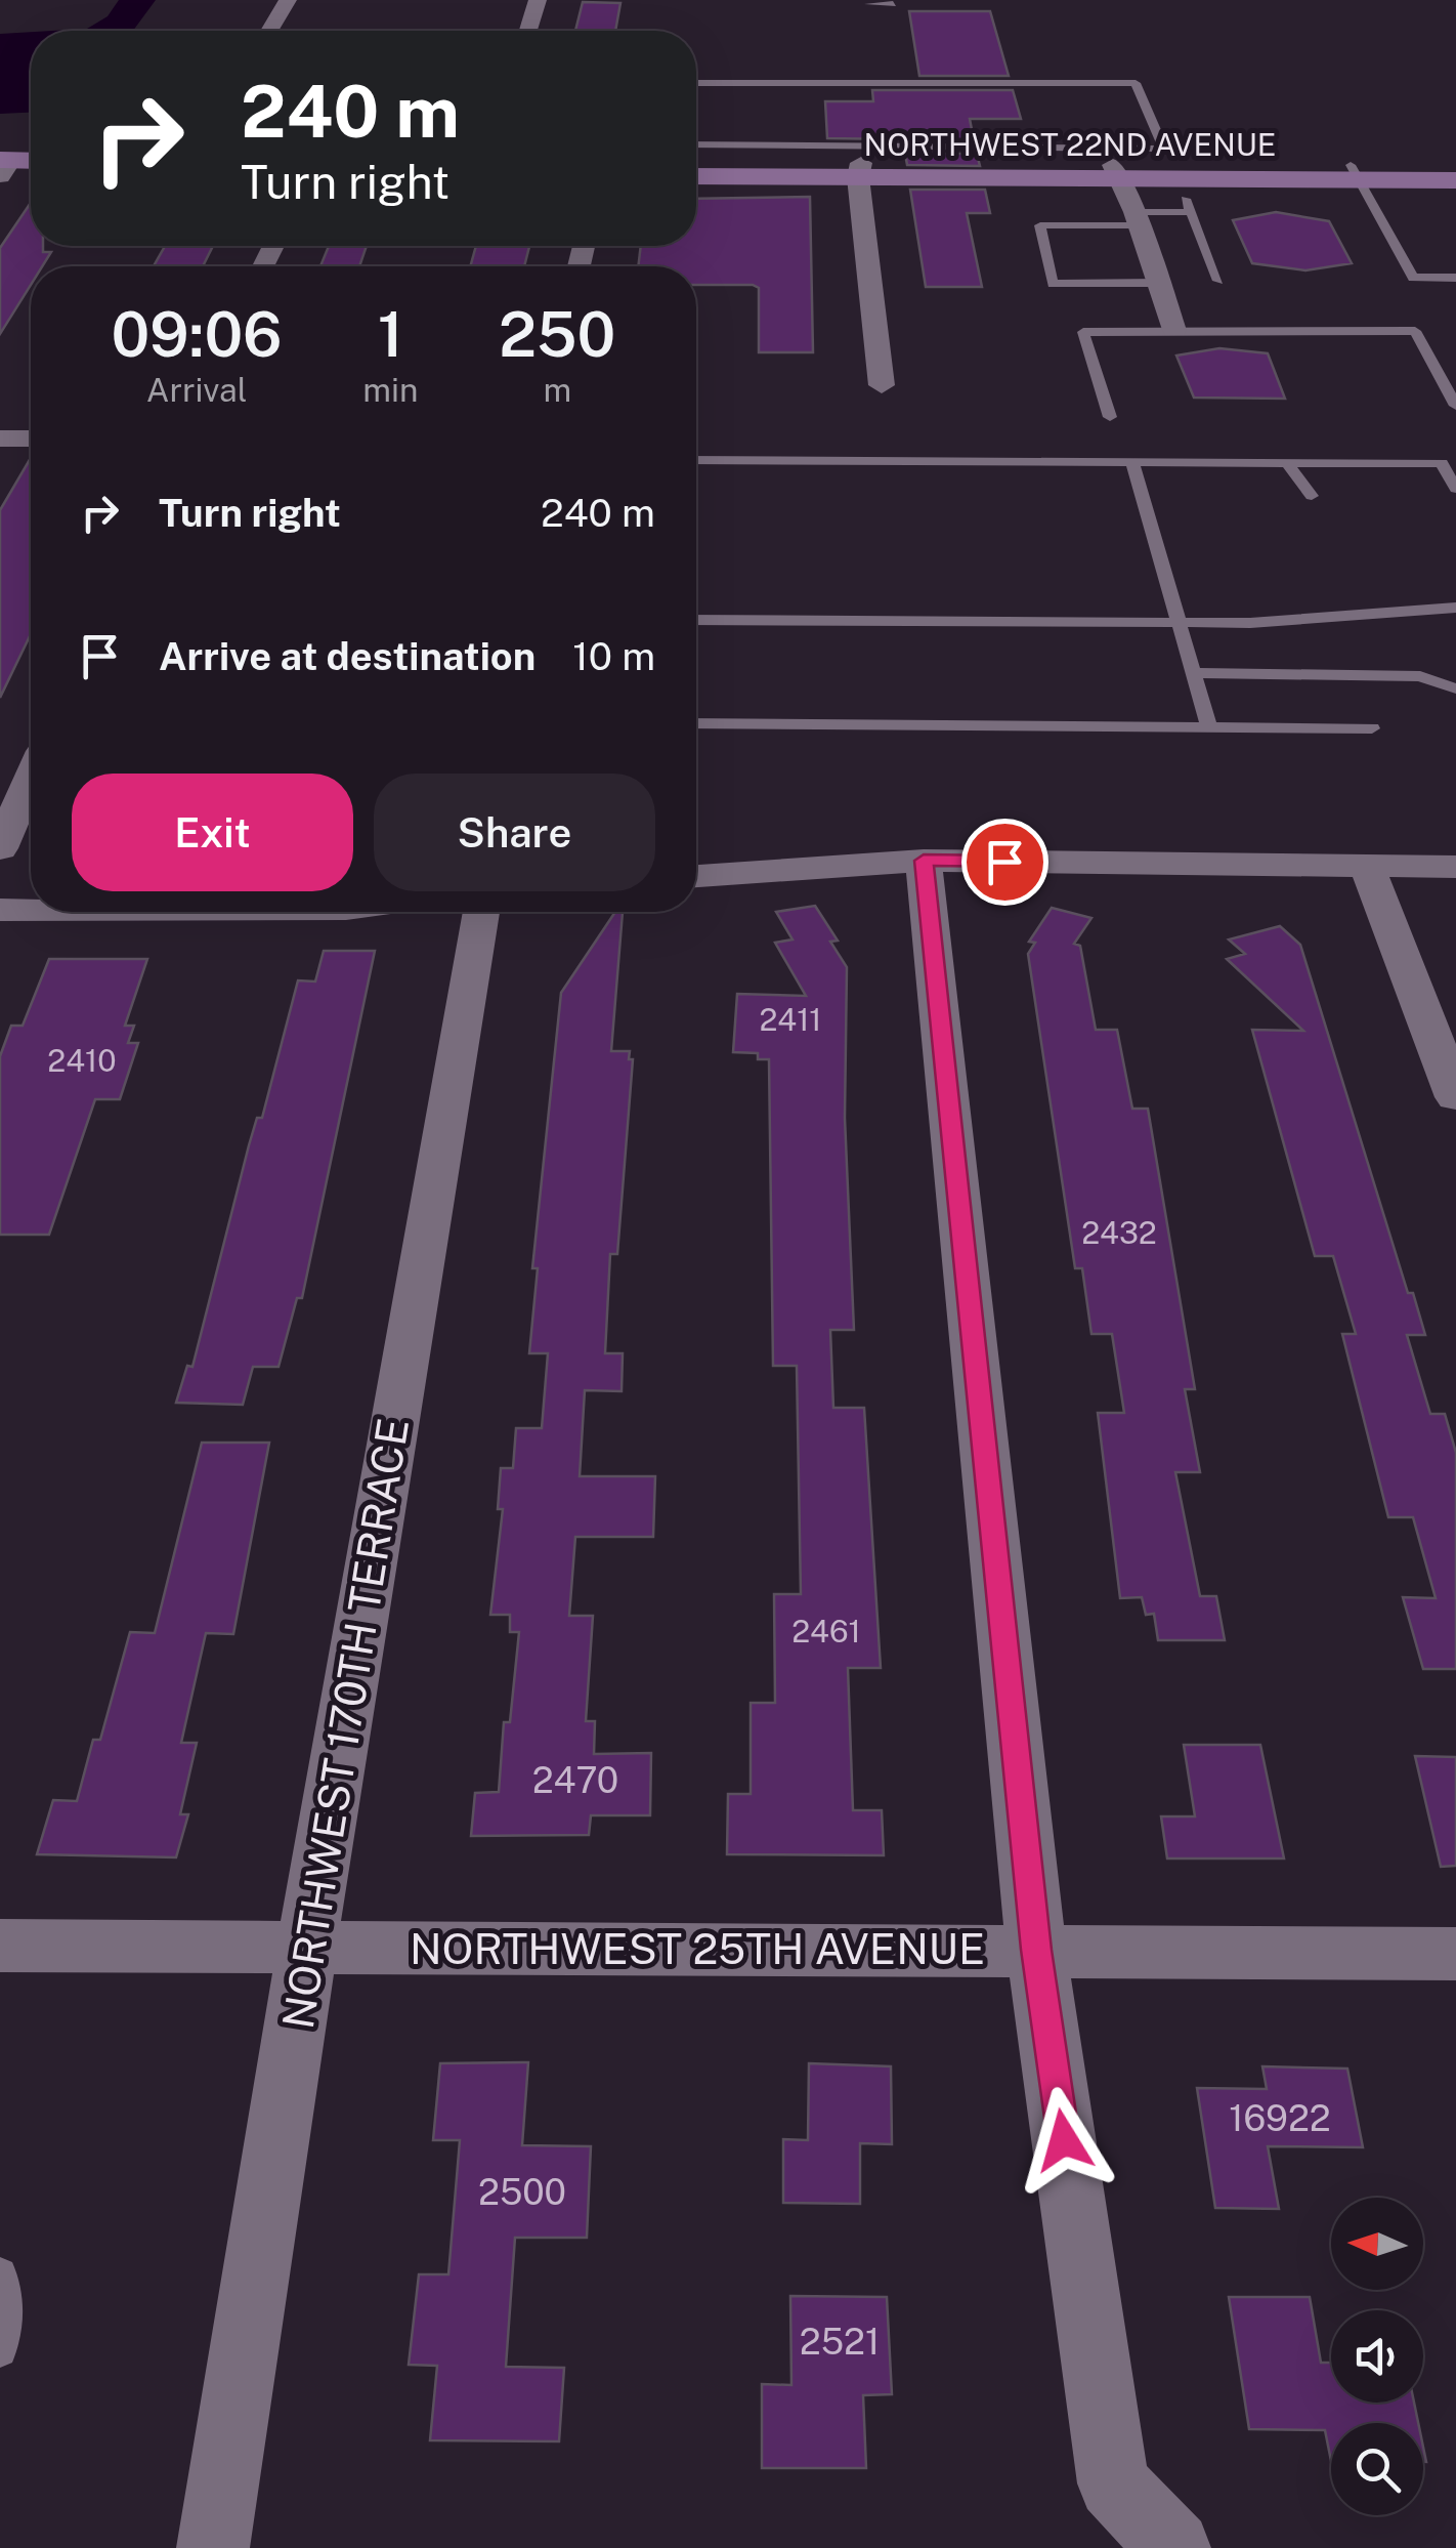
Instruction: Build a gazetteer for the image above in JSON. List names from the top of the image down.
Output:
{
  "streets": {
    "main road": ["NORTHWEST 22ND AVENUE"],
    "street": ["NORTHWEST 170TH TERRACE", "NORTHWEST 25TH AVENUE"]
  },
  "crossings": [
    ["NORTHWEST 170TH TERRACE", "NORTHWEST 25TH AVENUE"]
  ],
  "house_numbers": [
    "2411",
    "2410",
    "2432",
    "2461",
    "2470",
    "16922",
    "2500",
    "2521"
  ],
  "north": "left",
  "page": {
    "turn": ["240 m", "Turn right"],
    "eta": [
      "09:06",
      "Arrival",
      "1",
      "min",
      "250",
      "m"
    ],
    "list": [
      {
        "name": "Turn right",
        "value": "240 m"
      },
      {
        "name": "Arrive at destination",
        "value": "10 m"
      }
    ],
    "buttons": ["Exit", "Share"]
  }
}
